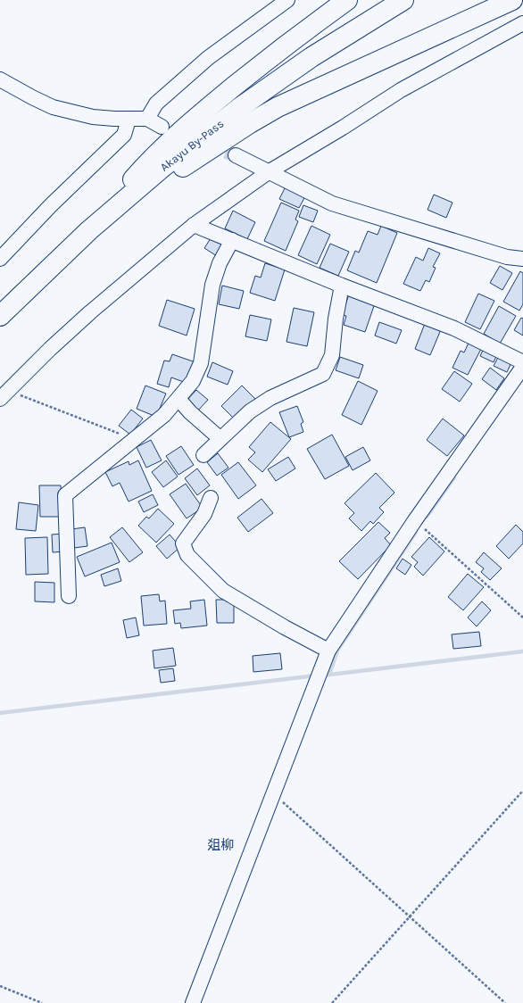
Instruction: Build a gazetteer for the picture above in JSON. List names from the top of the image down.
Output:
{
  "streets": {
    "highway": ["Akayu By-Pass"]
  },
  "districts": ["爼柳"]
}
